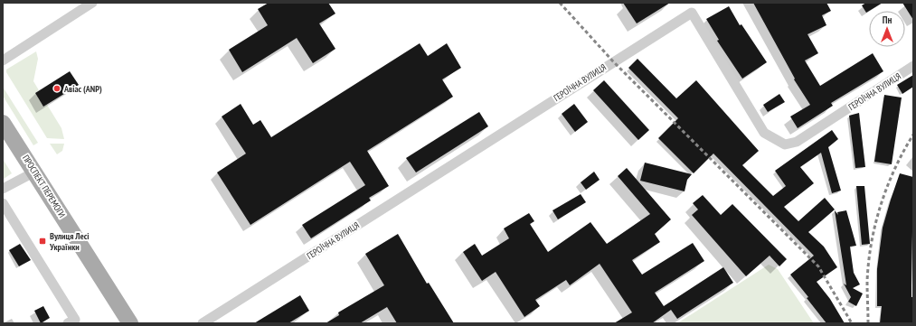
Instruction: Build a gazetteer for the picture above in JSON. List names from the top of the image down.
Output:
{
  "streets": {
    "main road": ["ПРОСПЕКТ ПЕРЕМОГИ"],
    "street": ["ГЕРОЇЧНА ВУЛИЦЯ"]
  },
  "places": {
    "other": ["Авіас (ANP)"],
    "transit": ["Вулиця Лесі Українки"]
  },
  "north": "top"
}
